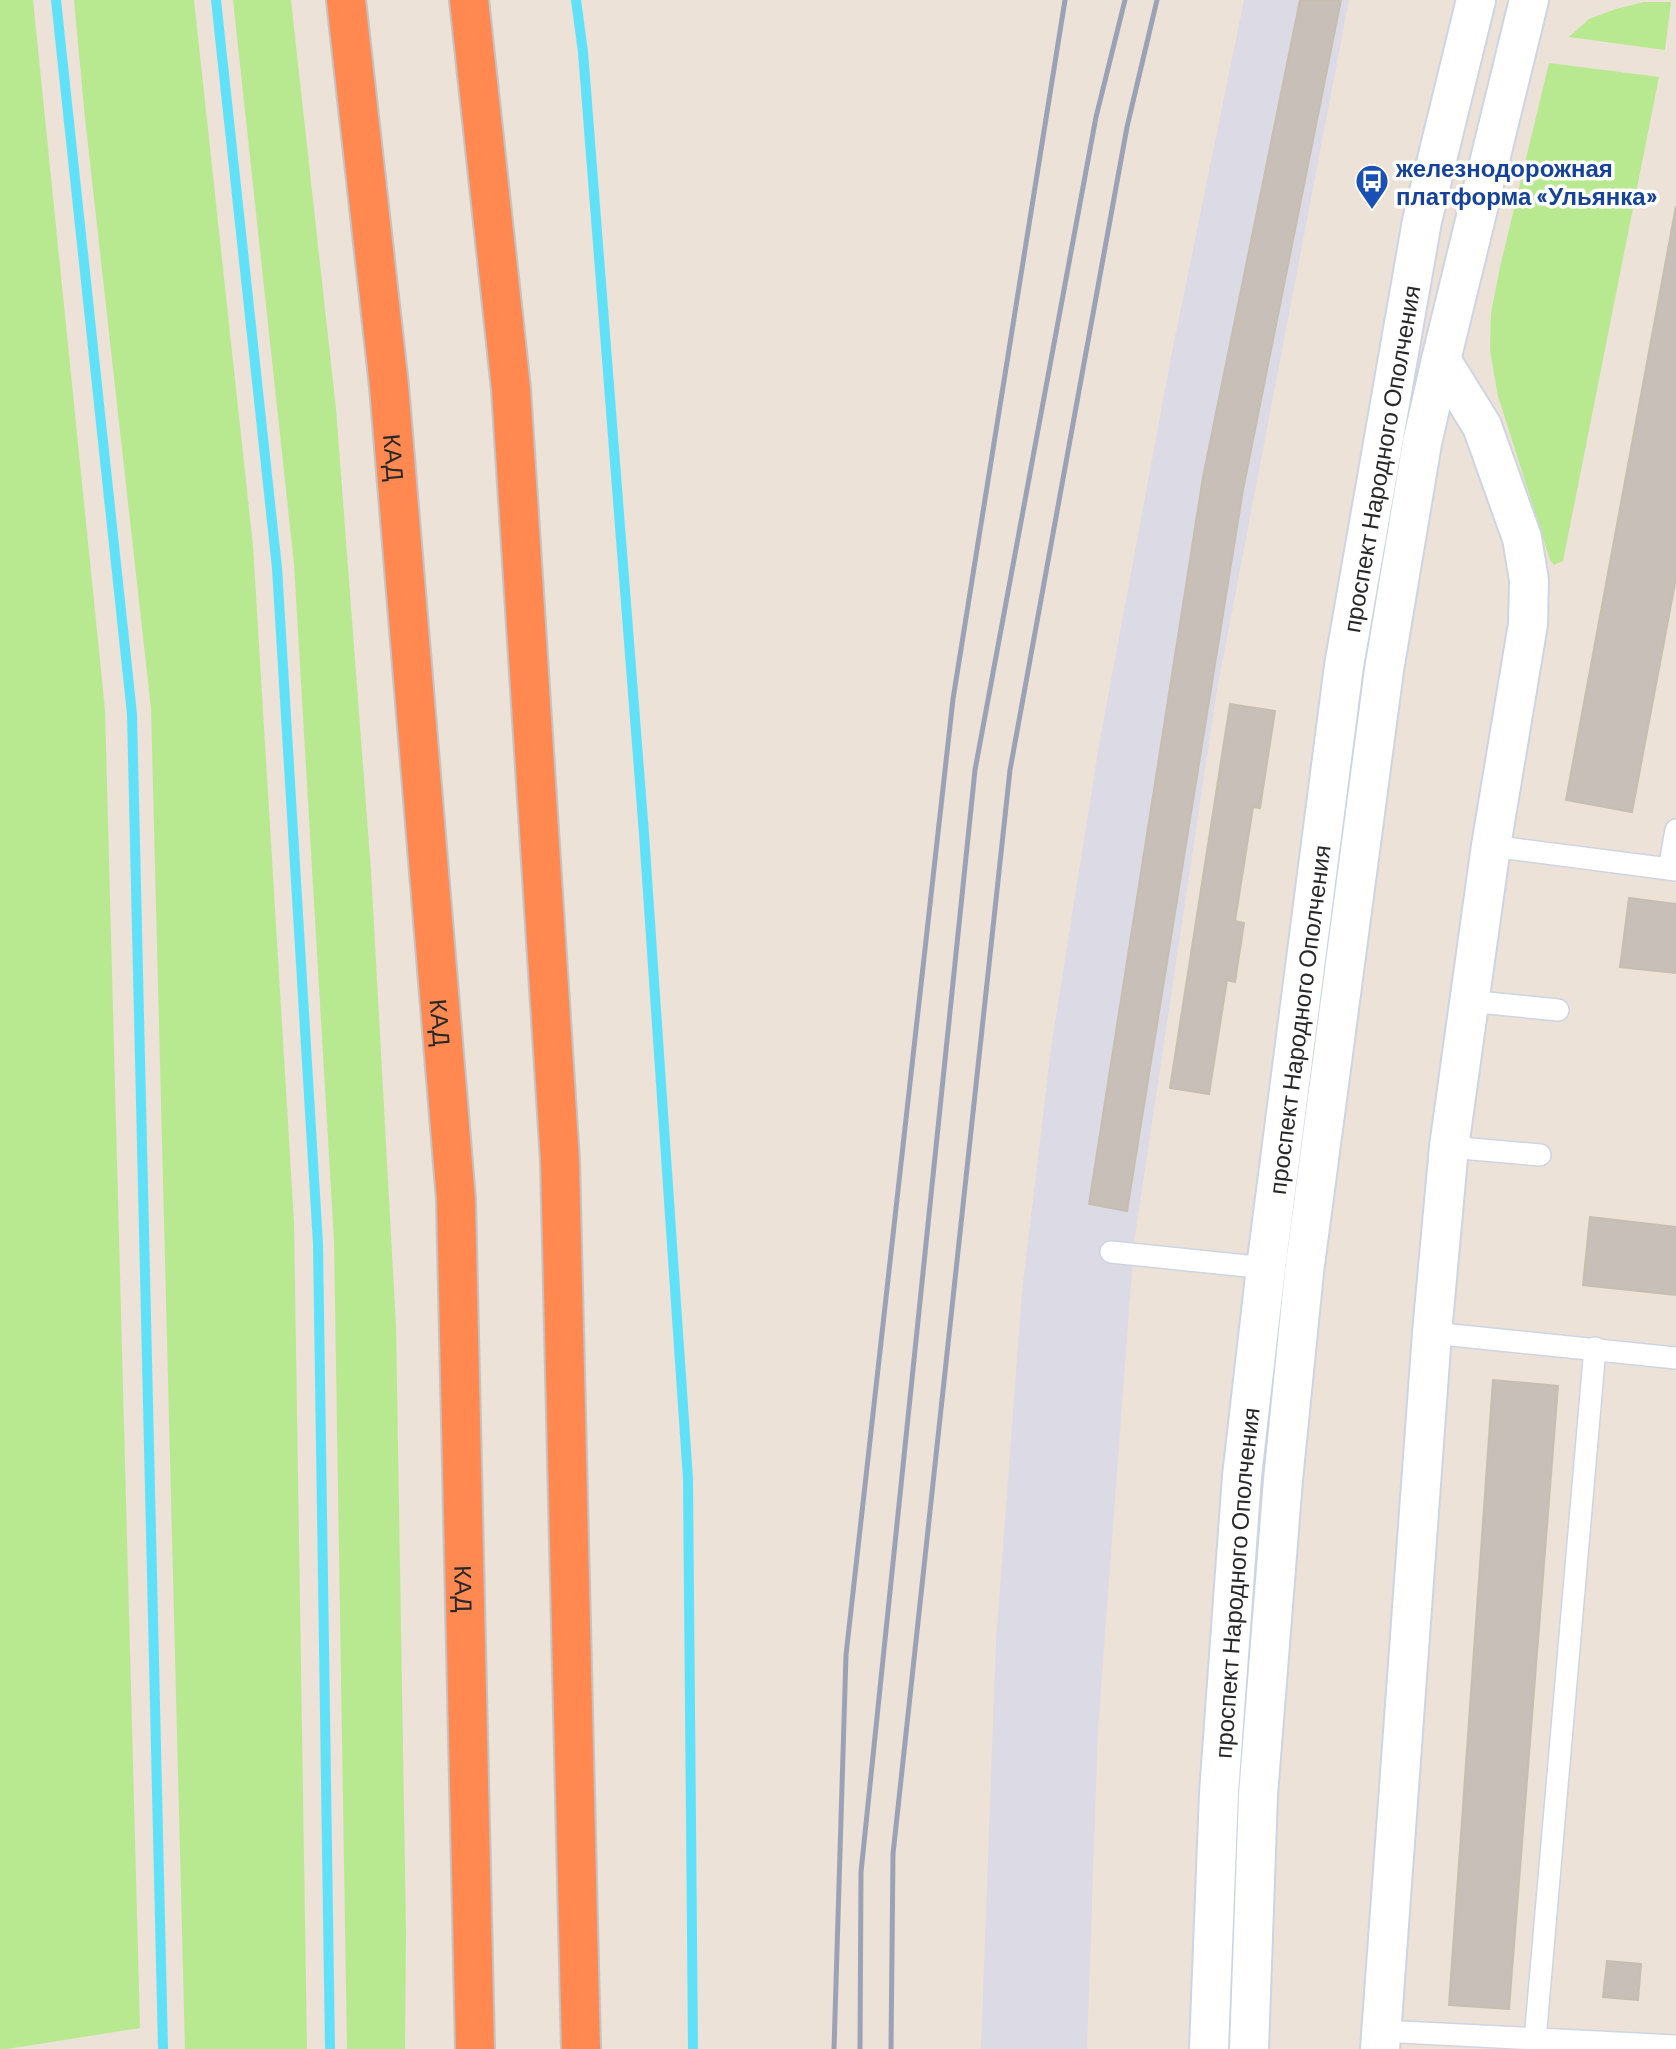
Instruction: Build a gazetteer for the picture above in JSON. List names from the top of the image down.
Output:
{
  "streets": {
    "highway": ["КАД"],
    "main road": ["проспект Народного Ополчения"]
  },
  "places": {
    "bus stop": ["железнодорожная платформа «Ульянка»"]
  }
}
